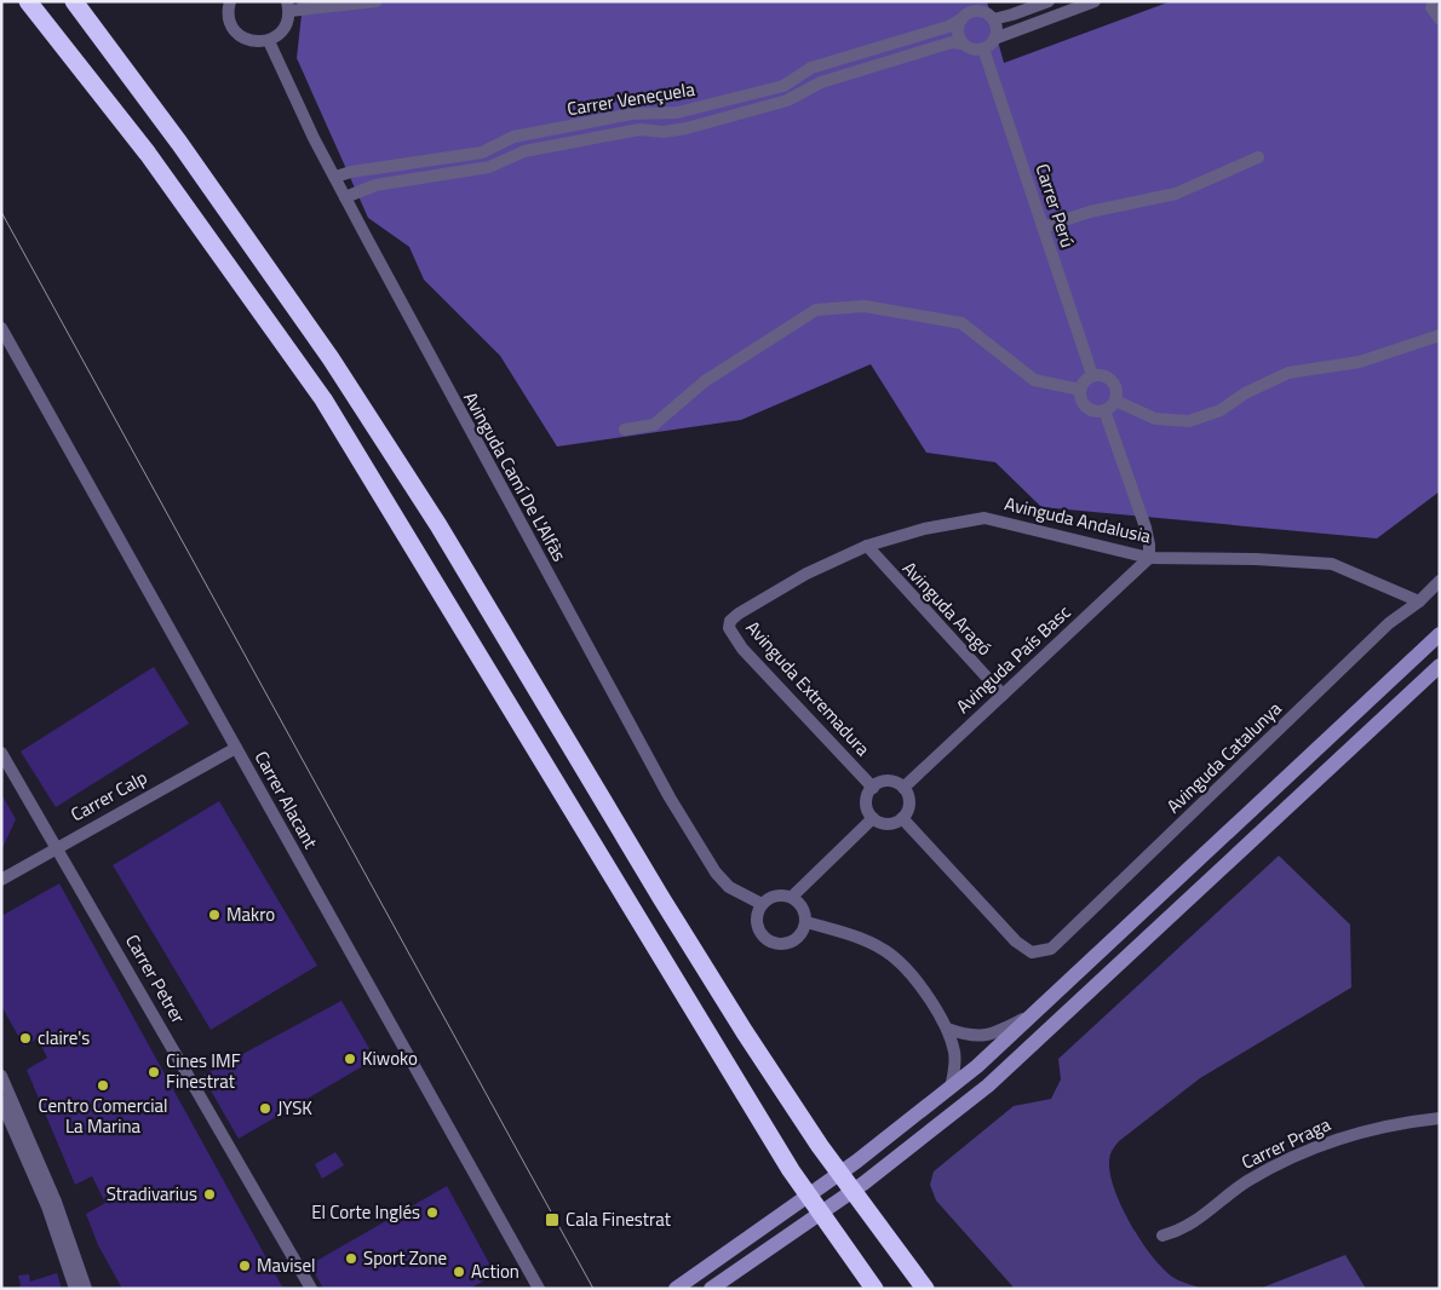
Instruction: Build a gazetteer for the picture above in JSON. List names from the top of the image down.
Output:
{
  "streets": {
    "street": [
      "Carrer Veneçuela",
      "Carrer Perú",
      "Avinguda Camí De L'Alfàs",
      "Avinguda Andalusia",
      "Avinguda Aragó",
      "Avinguda País Basc",
      "Avinguda Extremadura",
      "Avinguda Catalunya",
      "Carrer Calp",
      "Carrer Alacant",
      "Carrer Petrer",
      "Carrer Praga"
    ]
  },
  "crossings": [
    ["Carrer Veneçuela", "Carrer Perú"],
    ["Carrer Veneçuela", "Avinguda Camí De L'Alfàs"],
    ["Avinguda Andalusia", "Avinguda Aragó"],
    ["Avinguda Andalusia", "Avinguda País Basc"],
    ["Avinguda Andalusia", "Avinguda Extremadura"],
    ["Avinguda Andalusia", "Avinguda Catalunya"],
    ["Avinguda Aragó", "Avinguda País Basc"],
    ["Avinguda País Basc", "Avinguda Extremadura"],
    ["Avinguda País Basc", "Avinguda Catalunya"],
    ["Avinguda Extremadura", "Avinguda Catalunya"],
    ["Carrer Calp", "Carrer Alacant"],
    ["Carrer Calp", "Carrer Petrer"]
  ],
  "places": {
    "other": [
      "Makro",
      "claire's",
      "Kiwoko",
      "Cines IMF Finestrat",
      "Centro Comercial La Marina",
      "JYSK",
      "Stradivarius",
      "El Corte Inglés",
      "Sport Zone",
      "Mavisel",
      "Action"
    ],
    "transit": ["Cala Finestrat"]
  }
}
